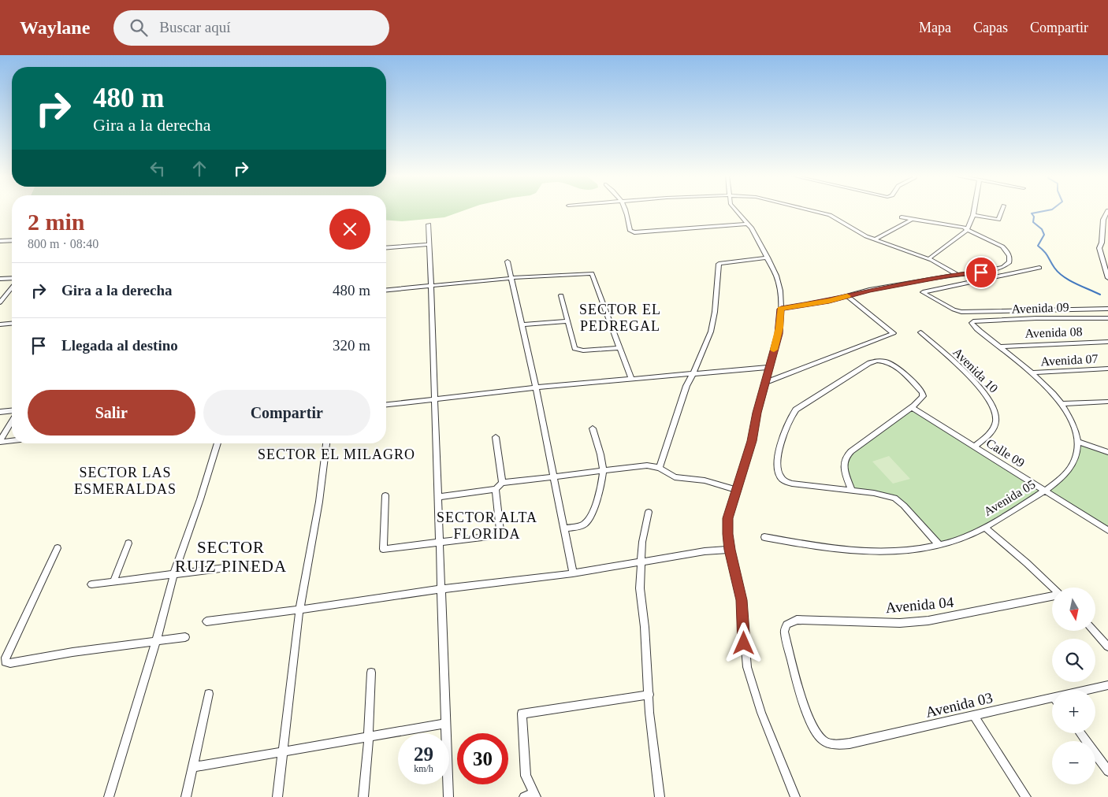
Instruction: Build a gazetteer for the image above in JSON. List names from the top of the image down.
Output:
{
  "streets": {
    "street": [
      "Avenida 09",
      "Avenida 08",
      "Avenida 07",
      "Avenida 10",
      "Calle 09",
      "Avenida 05",
      "Avenida 04",
      "Avenida 03"
    ]
  },
  "crossings": [
    ["Avenida 09", "Avenida 05"],
    ["Avenida 08", "Avenida 05"],
    ["Avenida 07", "Avenida 05"],
    ["Avenida 10", "Calle 09"],
    ["Calle 09", "Avenida 05"],
    ["Avenida 04", "Avenida 03"]
  ],
  "districts": [
    "SECTOR EL PEDREGAL",
    "SECTOR EL MILAGRO",
    "SECTOR LAS ESMERALDAS",
    "SECTOR ALTA FLORIDA",
    "SECTOR RUIZ PINEDA"
  ],
  "north": "bottom",
  "page": {
    "header": "Waylane",
    "search": "Buscar aquí",
    "nav": ["Mapa", "Capas", "Compartir"],
    "turn": ["480 m", "Gira a la derecha"],
    "heading": ["2 min", "800 m · 08:40"],
    "list": [
      {
        "name": "Gira a la derecha",
        "value": "480 m"
      },
      {
        "name": "Llegada al destino",
        "value": "320 m"
      }
    ],
    "buttons": ["Salir", "Compartir"],
    "map_buttons": ["+", "−"],
    "speed": "29 km/h",
    "limit": "30"
  }
}
